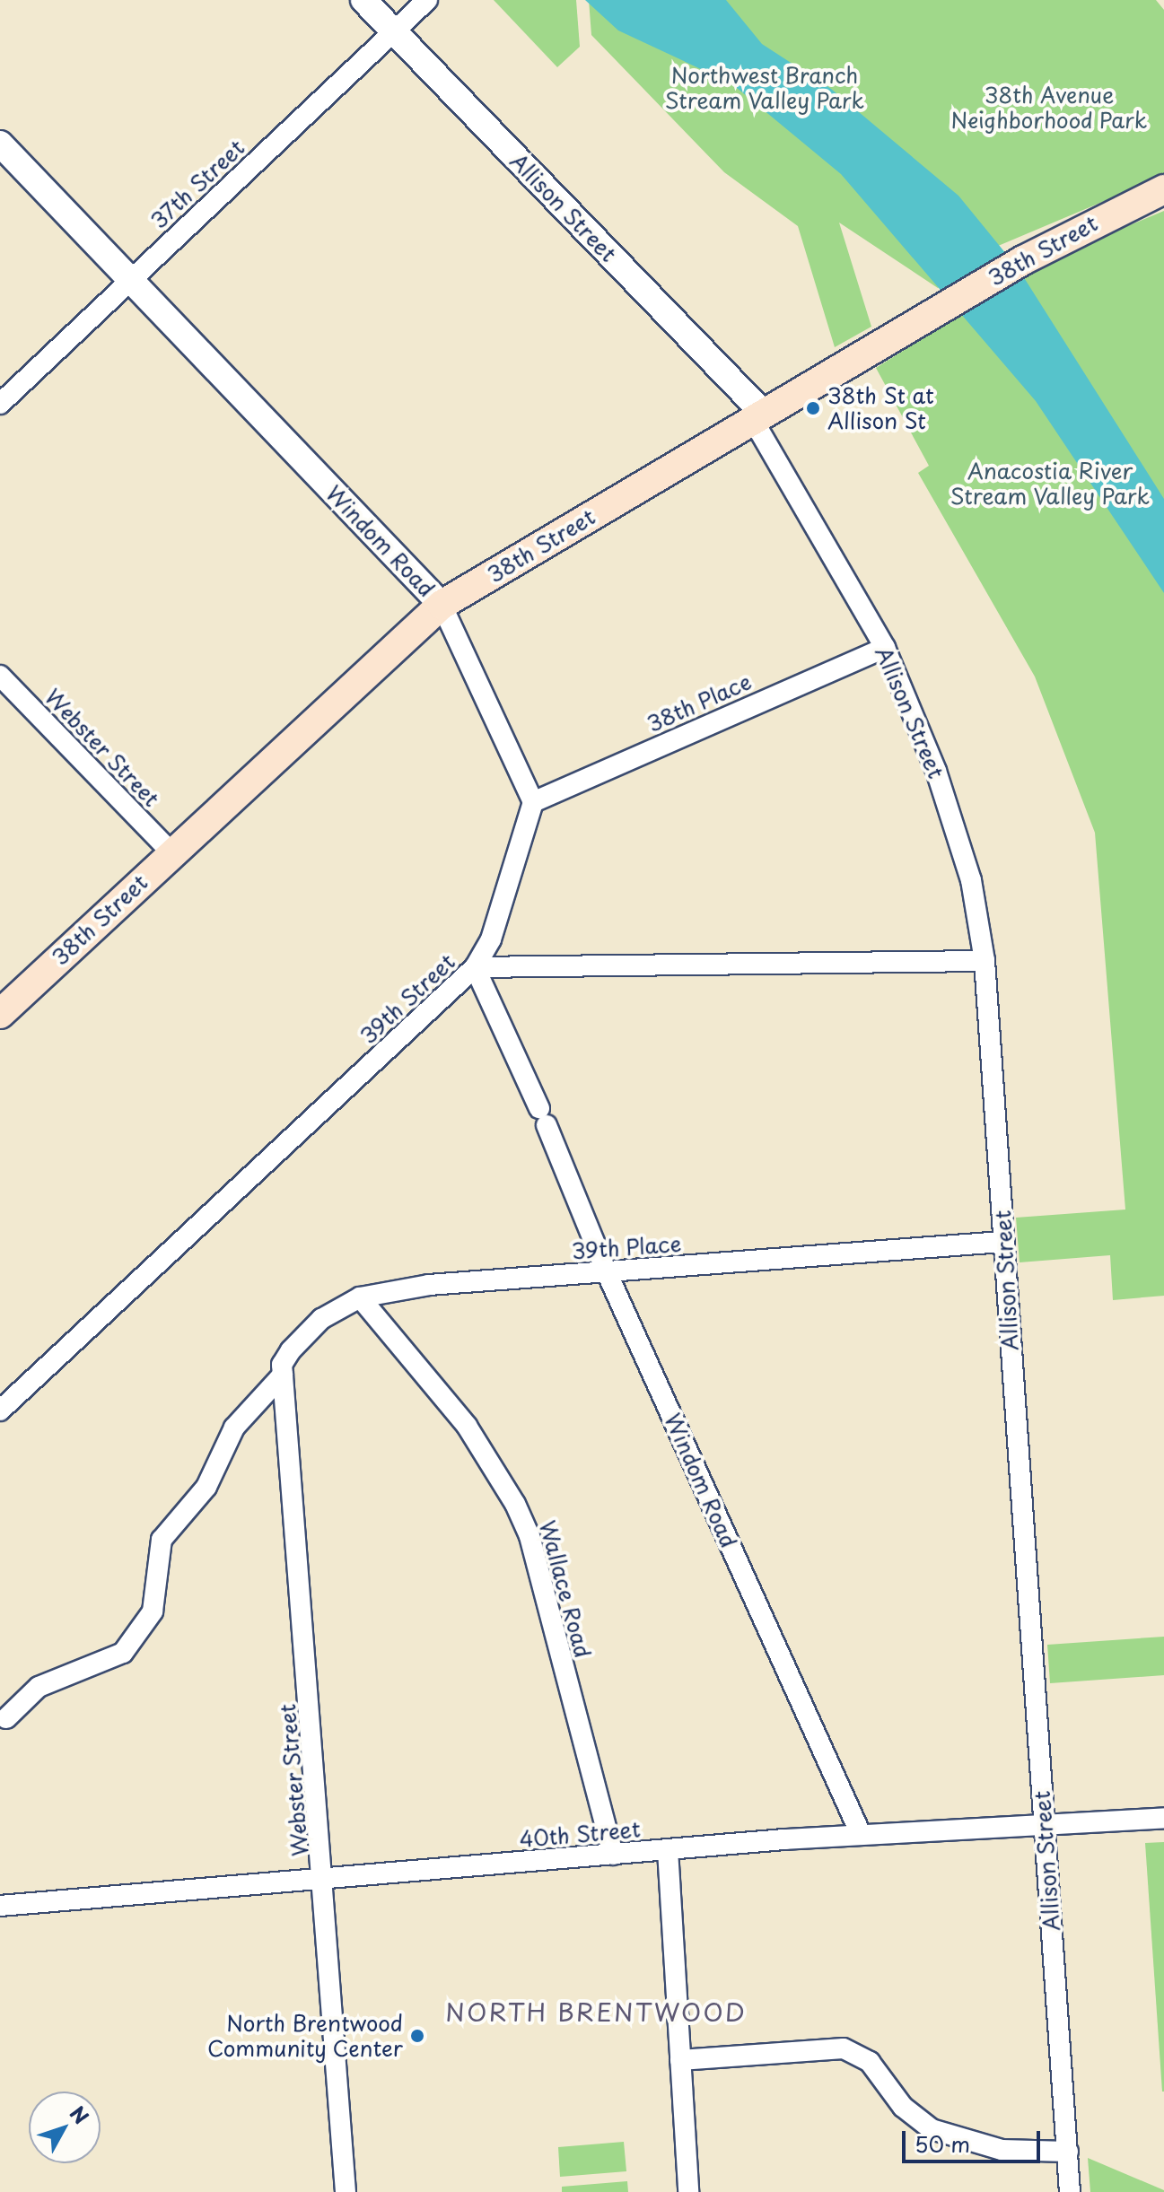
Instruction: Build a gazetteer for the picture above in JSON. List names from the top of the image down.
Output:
{
  "streets": {
    "main road": ["38th Street"],
    "street": [
      "37th Street",
      "Allison Street",
      "Windom Road",
      "38th Place",
      "Webster Street",
      "39th Street",
      "39th Place",
      "Wallace Road",
      "40th Street"
    ]
  },
  "crossings": [
    ["37th Street", "Allison Street"],
    ["37th Street", "Windom Road"],
    ["Allison Street", "38th Street"],
    ["Allison Street", "38th Place"],
    ["Allison Street", "39th Street"],
    ["Allison Street", "39th Place"],
    ["Allison Street", "40th Street"],
    ["38th Street", "Windom Road"],
    ["38th Street", "Webster Street"],
    ["Windom Road", "38th Place"],
    ["Windom Road", "39th Street"],
    ["Windom Road", "39th Place"],
    ["Windom Road", "40th Street"],
    ["Webster Street", "39th Place"],
    ["Webster Street", "40th Street"],
    ["39th Place", "Wallace Road"],
    ["Wallace Road", "40th Street"]
  ],
  "districts": ["NORTH BRENTWOOD"],
  "parks": ["Northwest Branch Stream Valley Park", "38th Avenue Neighborhood Park", "Anacostia River Stream Valley Park"],
  "places": ["38th St at Allison St", "North Brentwood Community Center"],
  "scale_bar": "50 m",
  "north": "top right"
}
